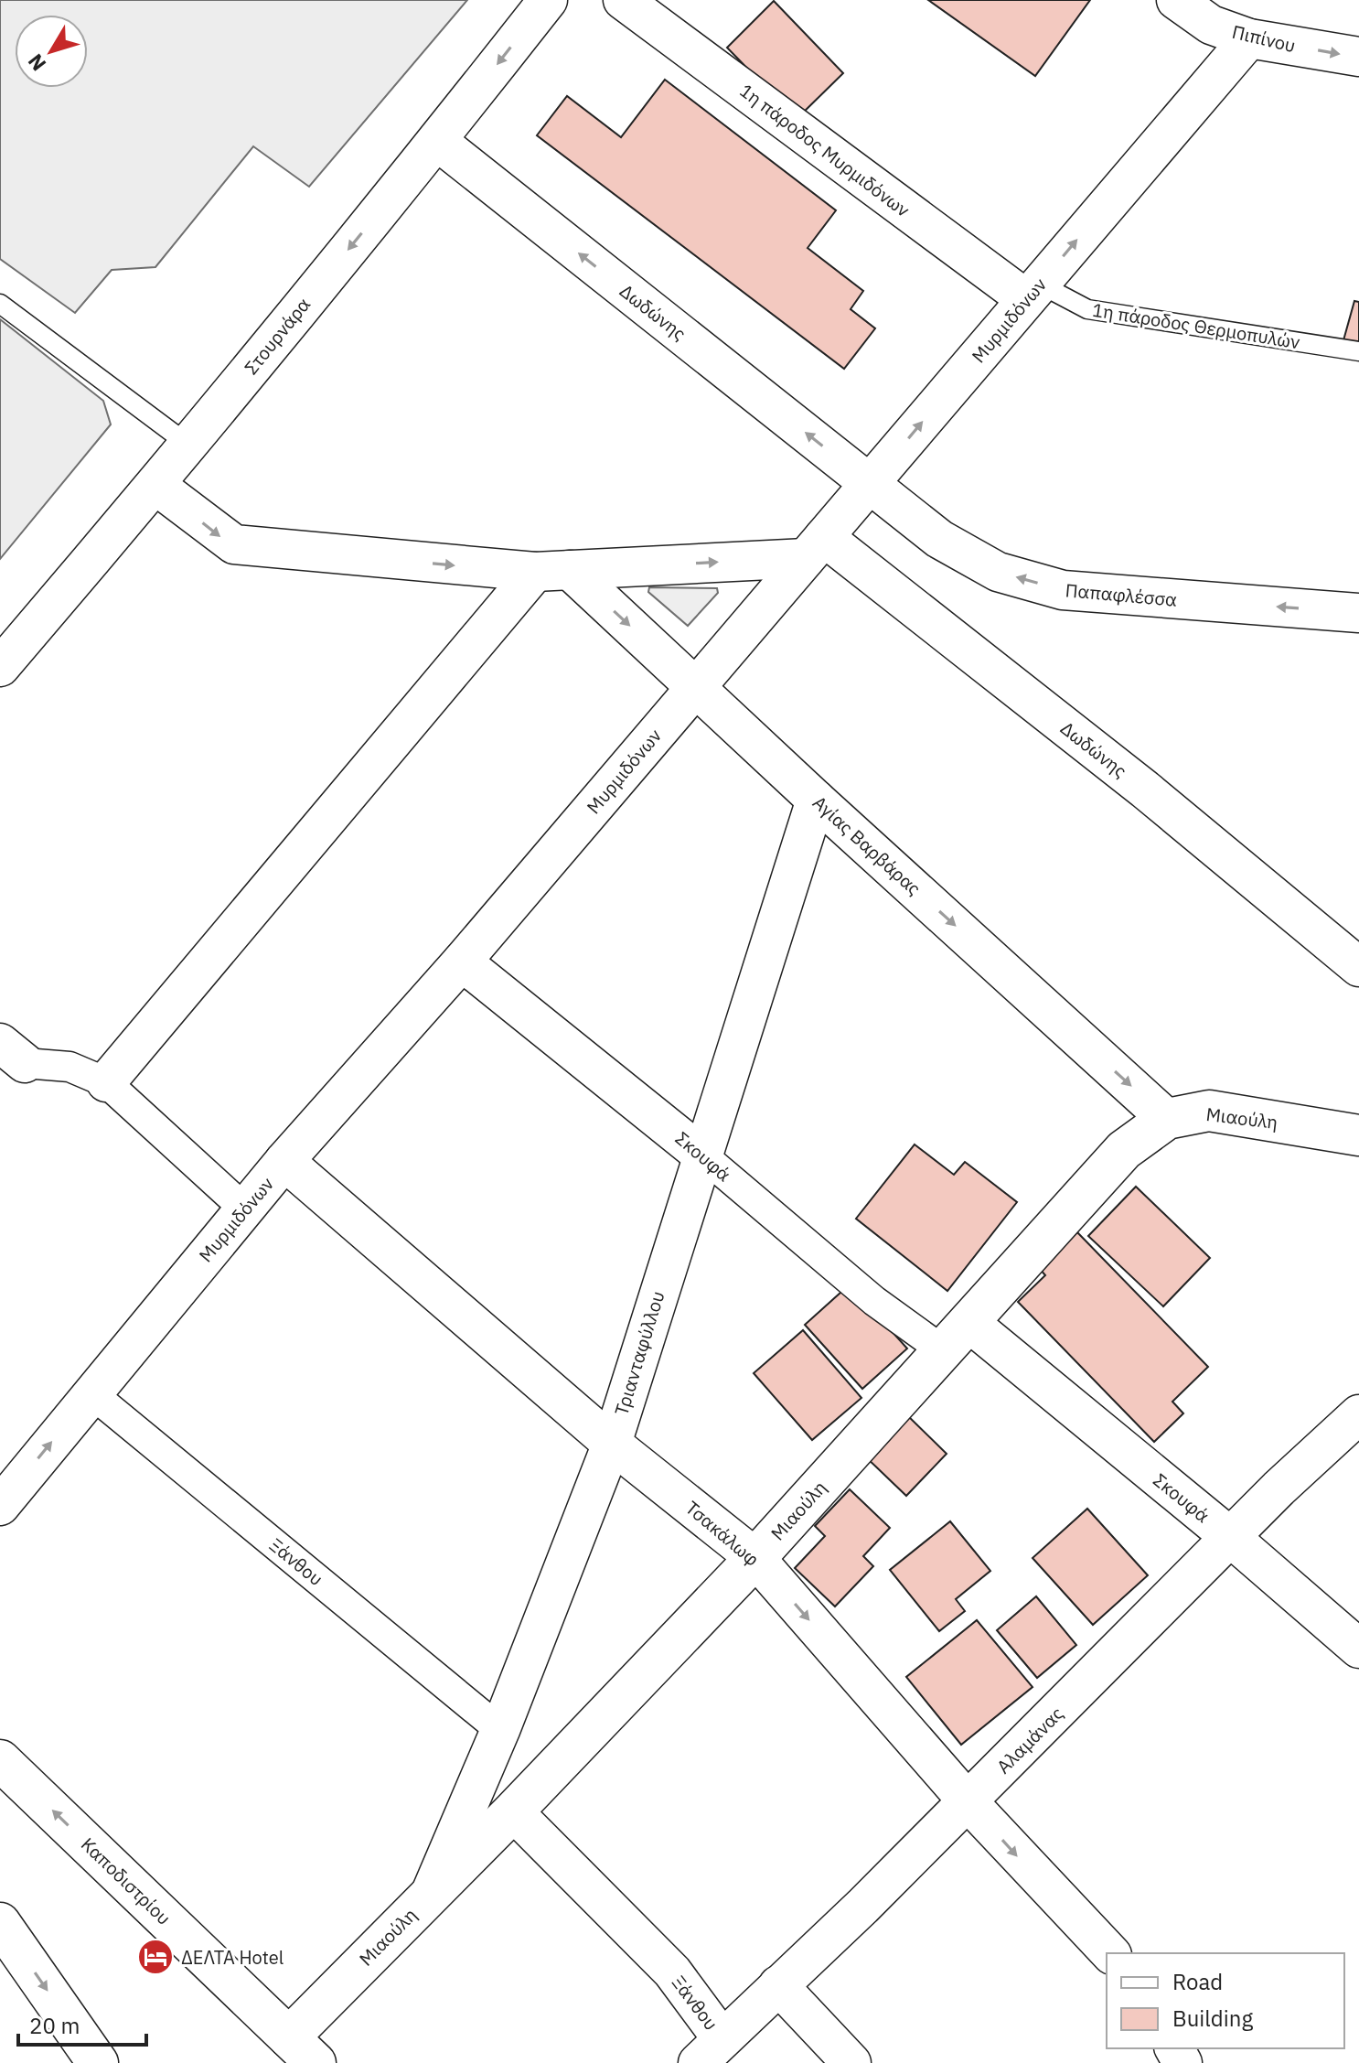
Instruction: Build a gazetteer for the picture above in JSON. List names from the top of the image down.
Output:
{
  "streets": {
    "street": [
      "Πιπίνου",
      "1η πάροδος Μυρμιδόνων",
      "Δωδώνης",
      "Μυρμιδόνων",
      "Στουρνάρα",
      "Παπαφλέσσα",
      "Αγίας Βαρβάρας",
      "Μιαούλη",
      "Σκουφά",
      "Τριανταφύλλου",
      "Τσακάλωφ",
      "Ξάνθου",
      "Αλαμάνας",
      "Καποδιστρίου"
    ],
    "lane": ["1η πάροδος Θερμοπυλών"]
  },
  "crossings": [
    ["Πιπίνου", "Μυρμιδόνων"],
    ["1η πάροδος Μυρμιδόνων", "Μυρμιδόνων"],
    ["1η πάροδος Μυρμιδόνων", "1η πάροδος Θερμοπυλών"],
    ["Δωδώνης", "Μυρμιδόνων"],
    ["Δωδώνης", "Στουρνάρα"],
    ["Δωδώνης", "Παπαφλέσσα"],
    ["Μυρμιδόνων", "1η πάροδος Θερμοπυλών"],
    ["Μυρμιδόνων", "Παπαφλέσσα"],
    ["Μυρμιδόνων", "Αγίας Βαρβάρας"],
    ["Μυρμιδόνων", "Σκουφά"],
    ["Μυρμιδόνων", "Τσακάλωφ"],
    ["Μυρμιδόνων", "Ξάνθου"],
    ["Αγίας Βαρβάρας", "Μιαούλη"],
    ["Αγίας Βαρβάρας", "Τριανταφύλλου"],
    ["Μιαούλη", "Σκουφά"],
    ["Μιαούλη", "Τριανταφύλλου"],
    ["Μιαούλη", "Τσακάλωφ"],
    ["Μιαούλη", "Ξάνθου"],
    ["Μιαούλη", "Καποδιστρίου"],
    ["Σκουφά", "Τριανταφύλλου"],
    ["Σκουφά", "Αλαμάνας"],
    ["Τριανταφύλλου", "Τσακάλωφ"],
    ["Τριανταφύλλου", "Ξάνθου"],
    ["Τσακάλωφ", "Αλαμάνας"],
    ["Ξάνθου", "Αλαμάνας"]
  ],
  "one_way": [
    "Πιπίνου",
    "Δωδώνης",
    "Μυρμιδόνων",
    "Στουρνάρα",
    "Παπαφλέσσα",
    "Αγίας Βαρβάρας",
    "Τσακάλωφ"
  ],
  "places": {
    "hotel": ["ΔΕΛΤΑ Hotel"]
  },
  "legend": ["Road", "Building"],
  "scale_bar": "20 m",
  "north": "bottom left"
}
